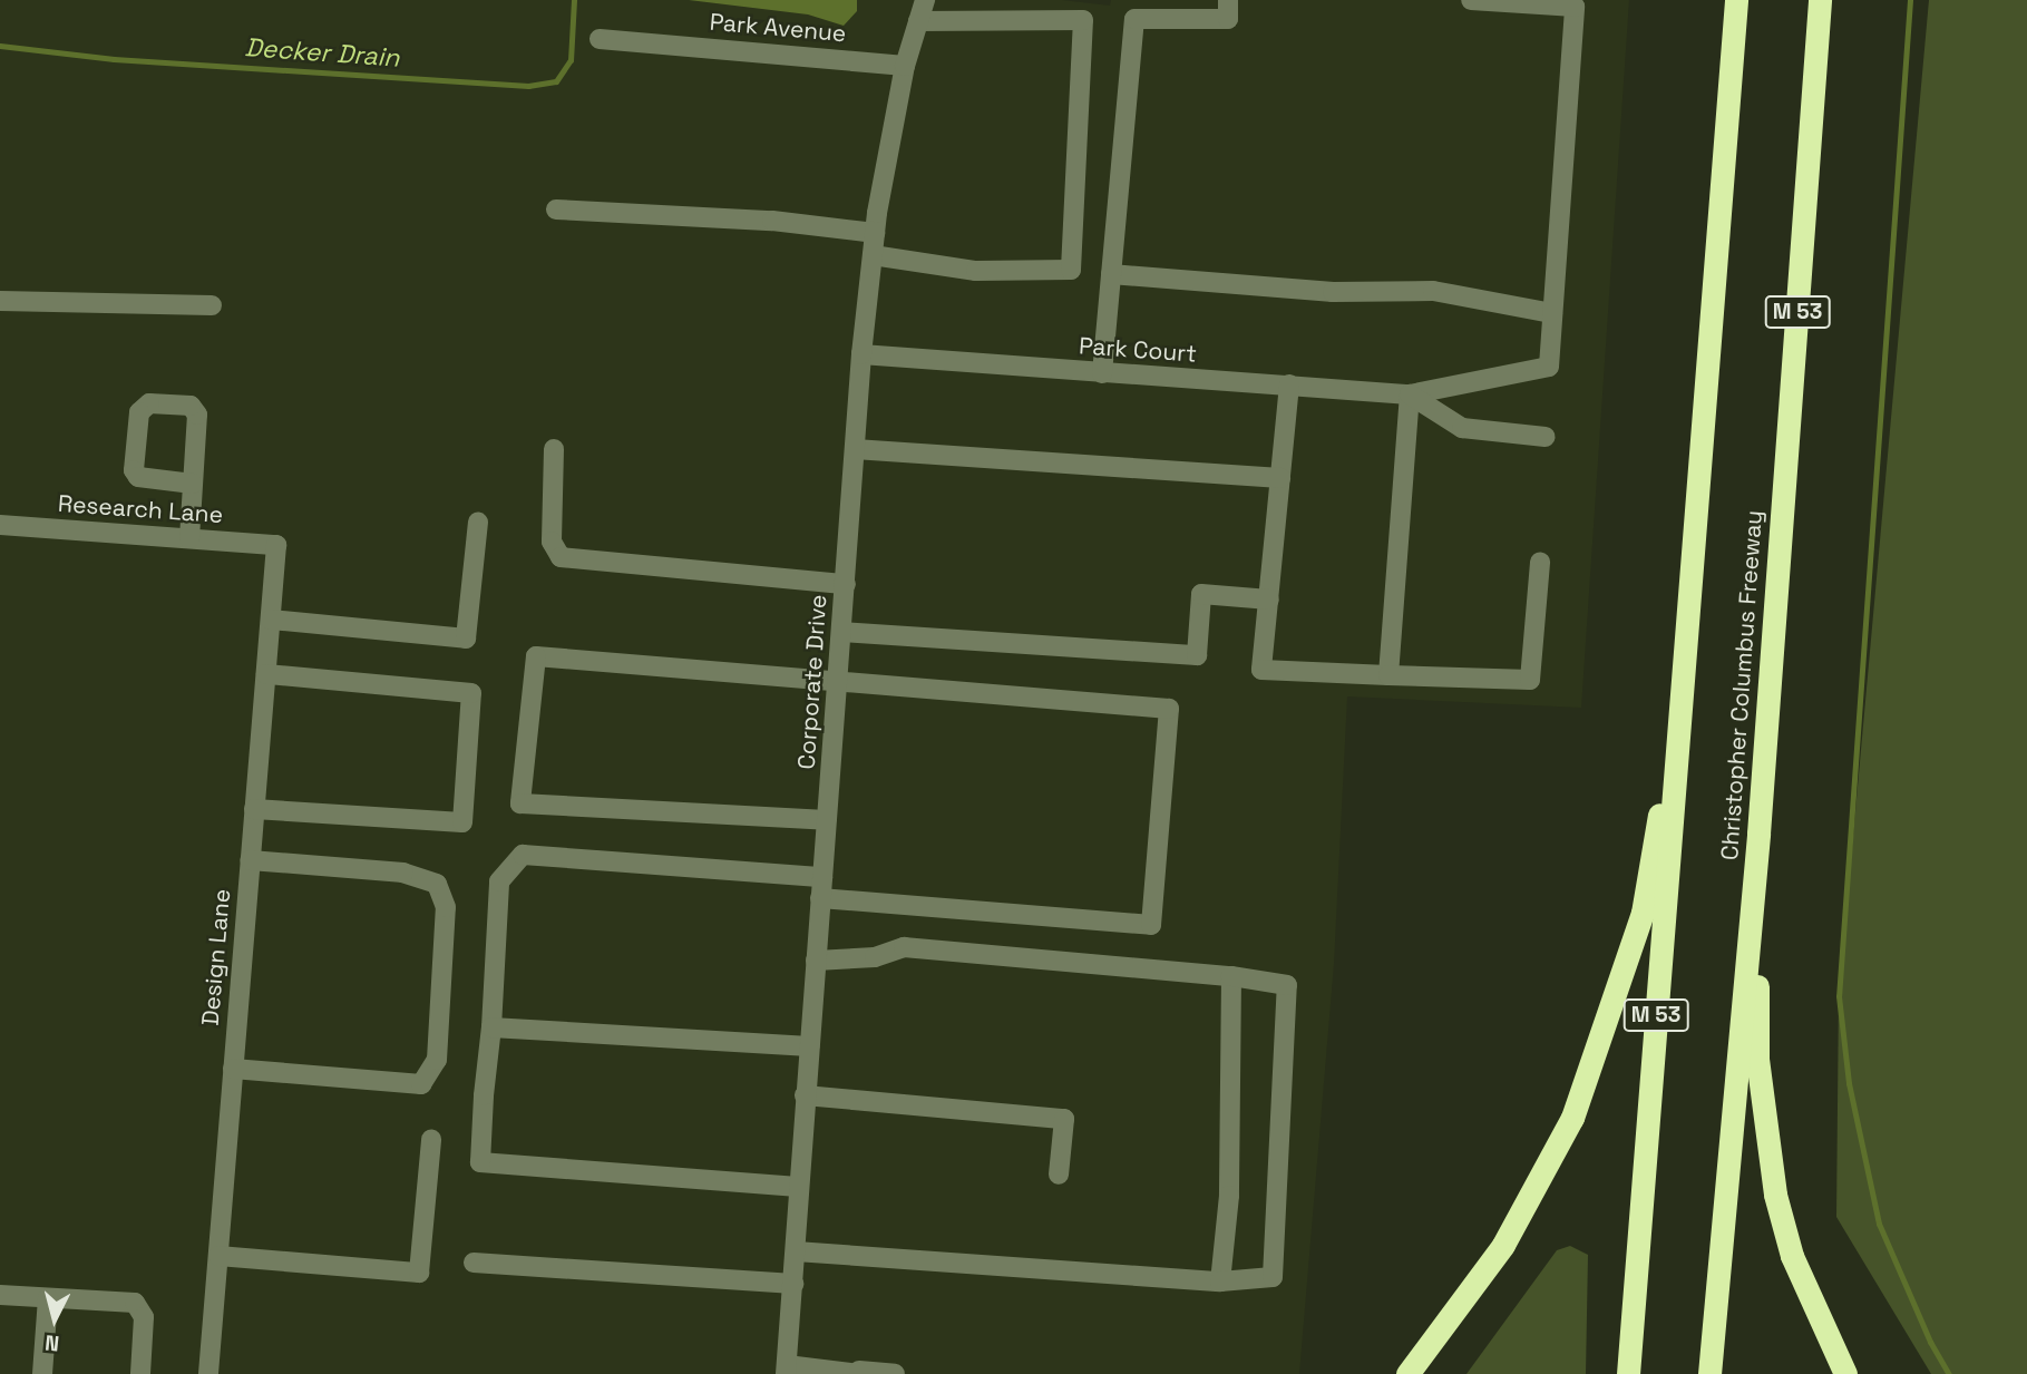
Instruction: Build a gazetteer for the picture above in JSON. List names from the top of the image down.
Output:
{
  "streets": {
    "highway": ["M 53", "Christopher Columbus Freeway"],
    "street": [
      "Park Avenue",
      "Park Court",
      "Research Lane",
      "Corporate Drive",
      "Design Lane"
    ]
  },
  "crossings": [
    ["Park Avenue", "Corporate Drive"],
    ["Park Court", "Corporate Drive"],
    ["Research Lane", "Design Lane"]
  ],
  "water": ["Decker Drain"],
  "north": "bottom"
}
